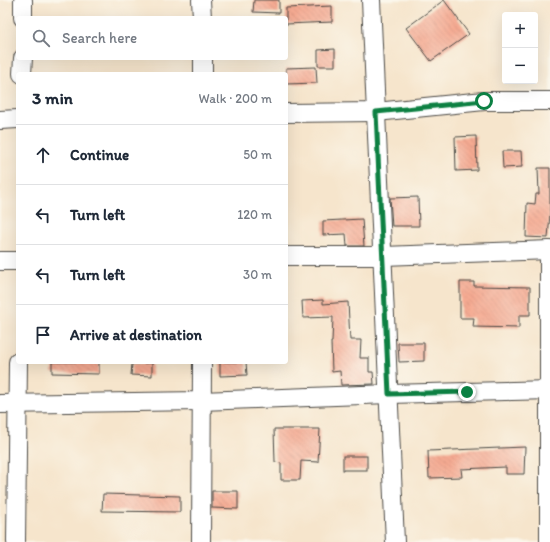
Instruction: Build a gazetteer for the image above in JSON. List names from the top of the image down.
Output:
{
  "page": {
    "map_buttons": ["+", "−"],
    "search": "Search here",
    "heading": ["3 min", "Walk · 200 m"],
    "list": [
      ["Continue", "50 m"],
      ["Turn left", "120 m"],
      ["Turn left", "30 m"],
      "Arrive at destination"
    ]
  }
}
